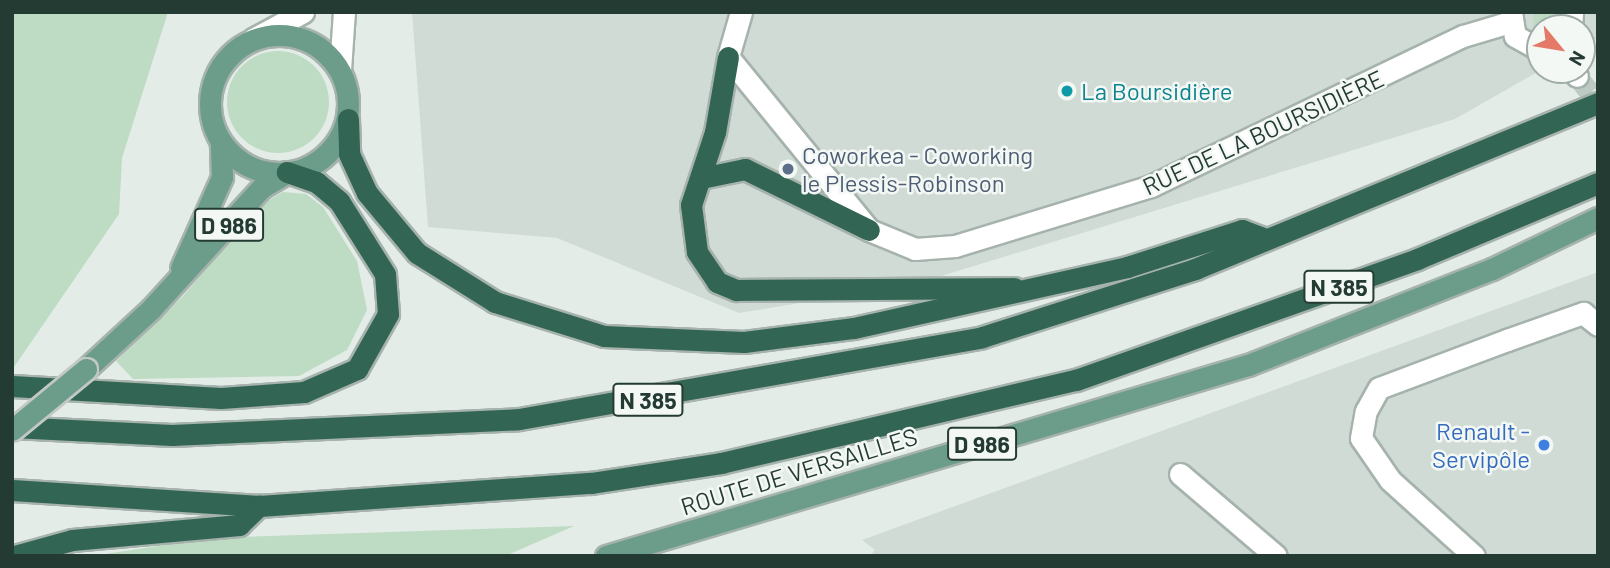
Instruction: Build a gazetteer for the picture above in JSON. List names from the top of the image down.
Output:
{
  "streets": {
    "highway": ["N 385"],
    "main road": ["D 986", "ROUTE DE VERSAILLES"],
    "street": ["RUE DE LA BOURSIDIÈRE"]
  },
  "crossings": [
    ["D 986", "N 385"]
  ],
  "places": ["La Boursidière", "Coworkea - Coworking le Plessis-Robinson", "Renault - Servipôle"],
  "north": "bottom right"
}
